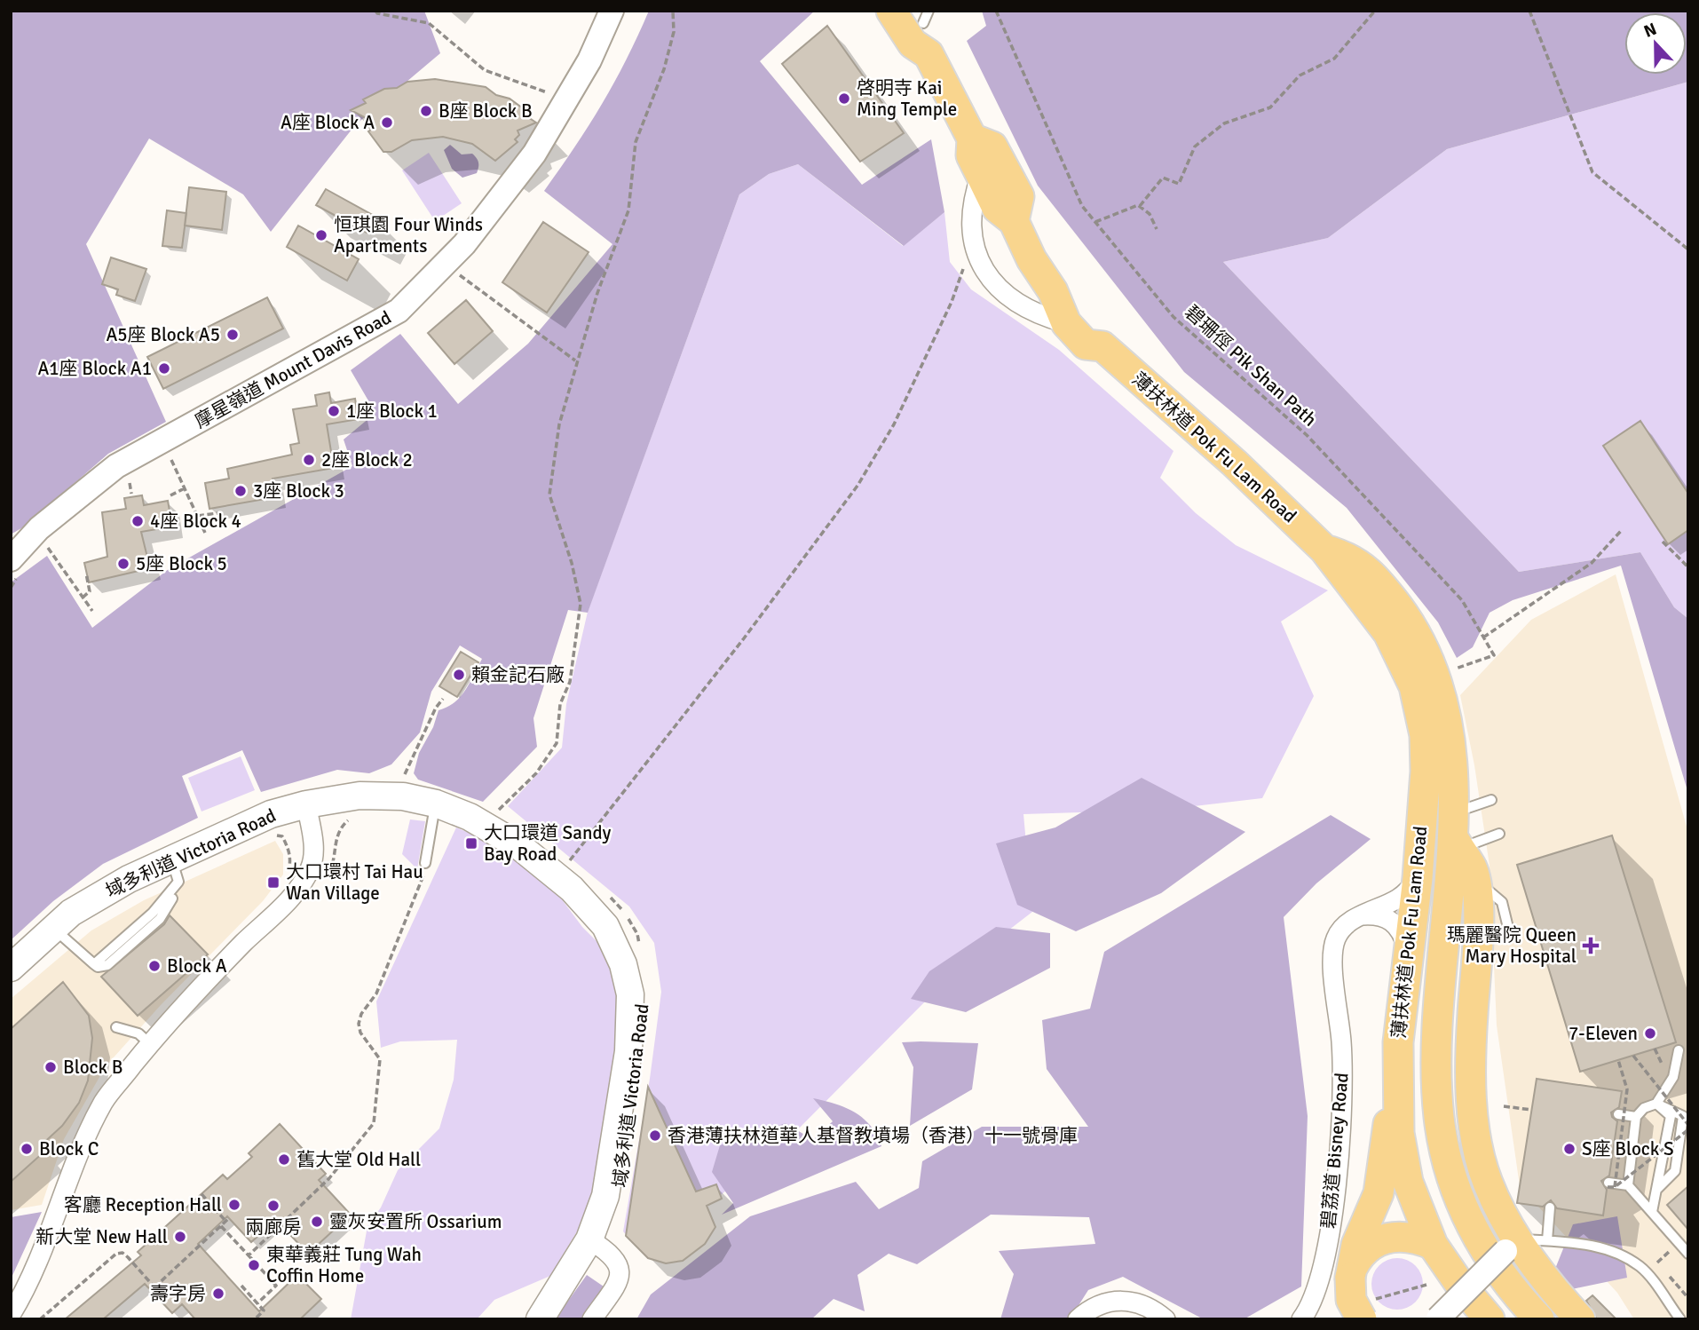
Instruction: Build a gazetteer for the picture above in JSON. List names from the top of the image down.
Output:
{
  "streets": {
    "main road": ["薄扶林道 Pok Fu Lam Road", "域多利道 Victoria Road"],
    "street": ["摩星嶺道 Mount Davis Road", "碧荔道 Bisney Road"],
    "path": ["碧珊徑 Pik Shan Path"]
  },
  "crossings": [
    ["薄扶林道 Pok Fu Lam Road", "碧荔道 Bisney Road"]
  ],
  "places": {
    "other": [
      "啓明寺 Kai Ming Temple",
      "B座 Block B",
      "A座 Block A",
      "恒琪園 Four Winds Apartments",
      "A5座 Block A5",
      "A1座 Block A1",
      "1座 Block 1",
      "2座 Block 2",
      "3座 Block 3",
      "4座 Block 4",
      "5座 Block 5",
      "賴金記石廠",
      "Block A",
      "7-Eleven",
      "Block B",
      "香港薄扶林道華人基督教墳場（香港）十一號骨庫",
      "Block C",
      "S座 Block S",
      "舊大堂 Old Hall",
      "客廳 Reception Hall",
      "兩廊房",
      "靈灰安置所 Ossarium",
      "新大堂 New Hall",
      "東華義莊 Tung Wah Coffin Home",
      "壽字房"
    ],
    "transit": ["大口環道 Sandy Bay Road", "大口環村 Tai Hau Wan Village"],
    "health": ["瑪麗醫院 Queen Mary Hospital"]
  },
  "north": "top"
}
